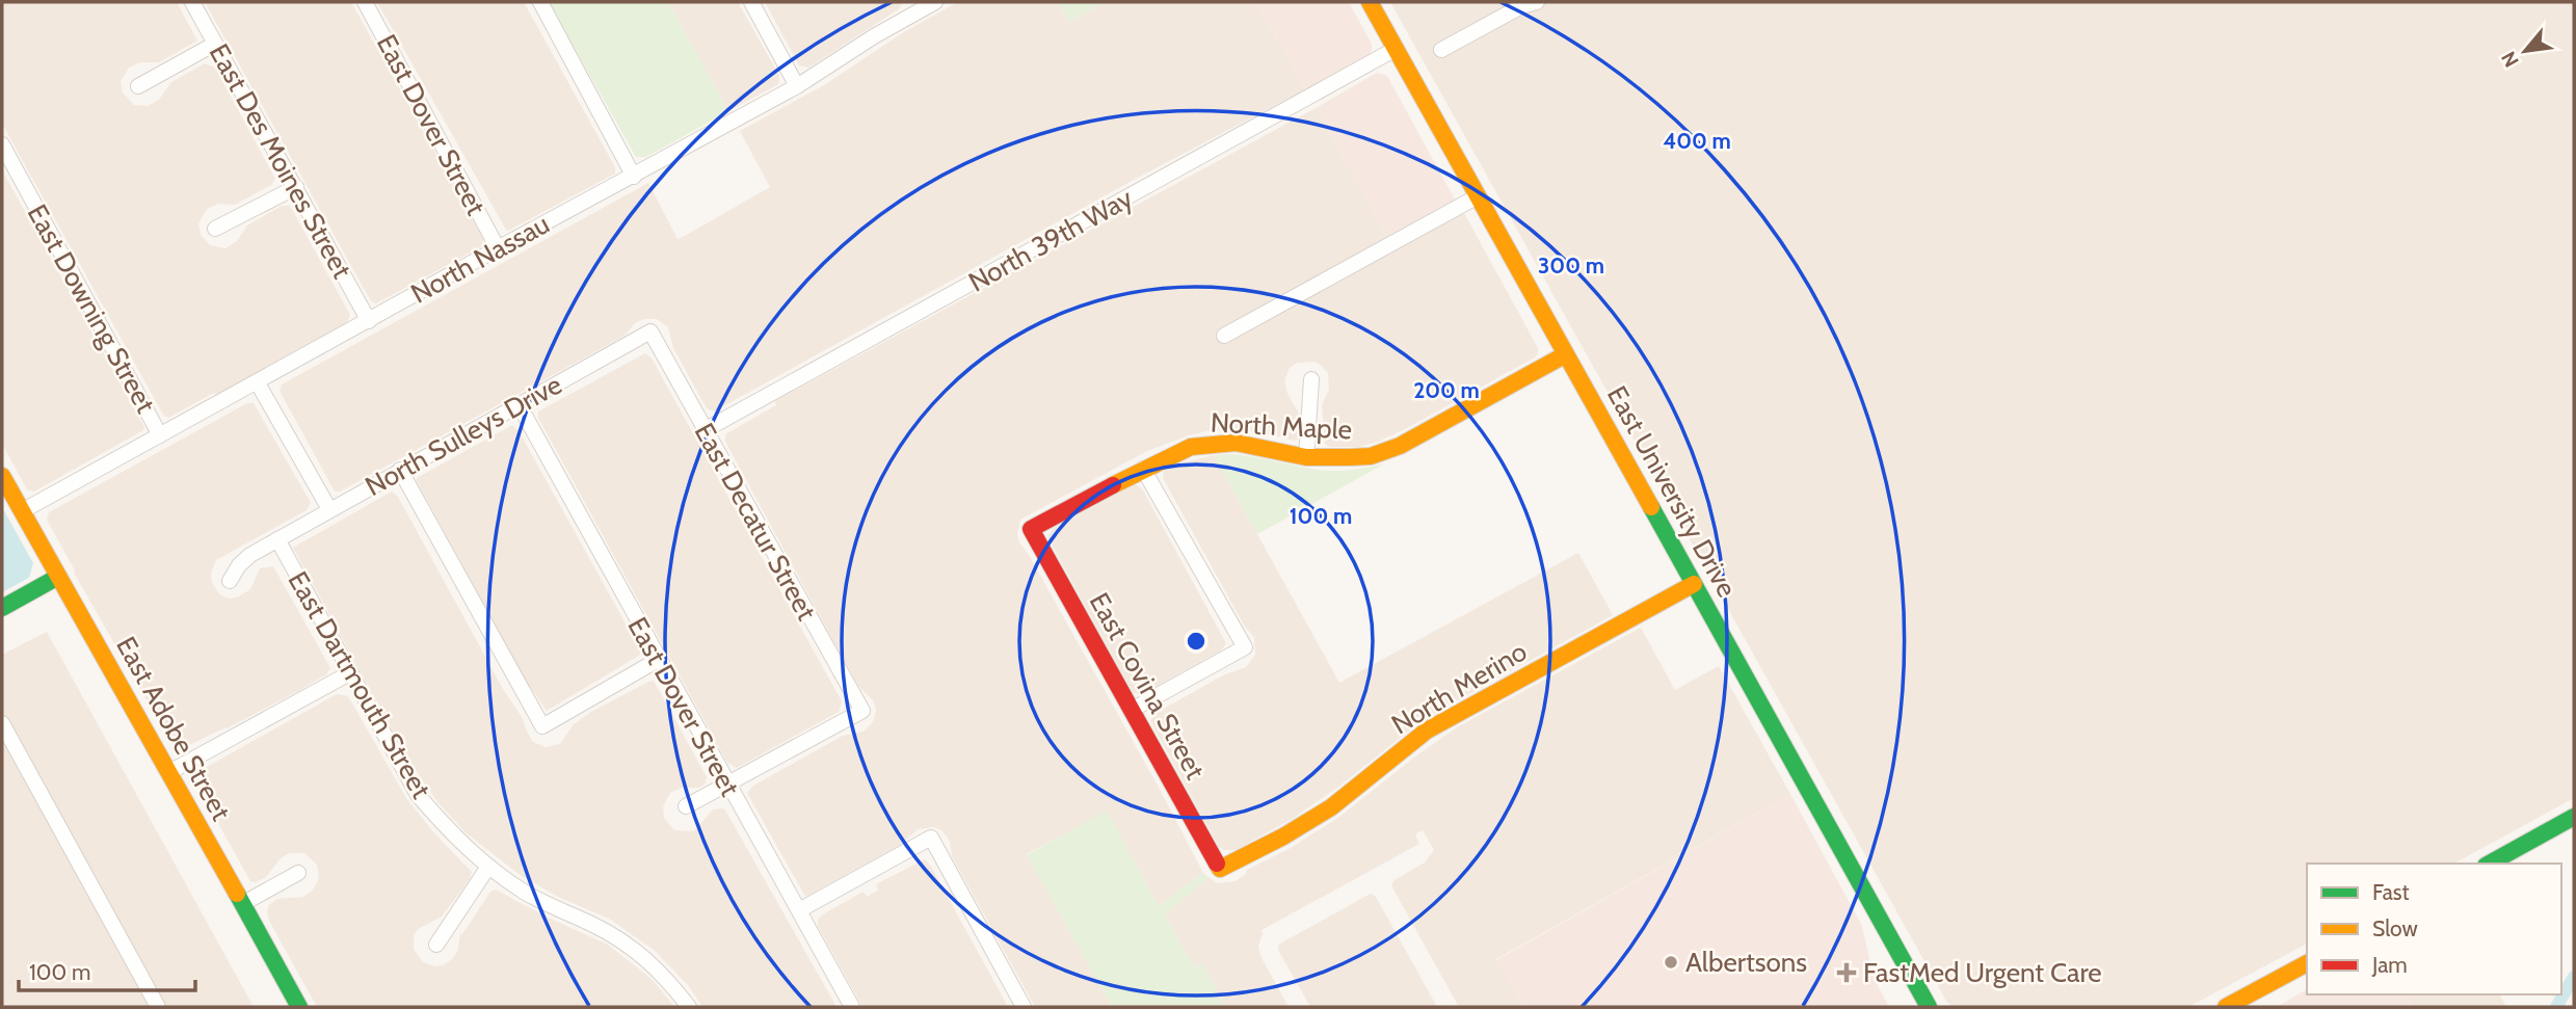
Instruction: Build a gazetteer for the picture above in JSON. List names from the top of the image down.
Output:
{
  "streets": {
    "street": [
      "East Dover Street",
      "East Des Moines Street",
      "North 39th Way",
      "North Nassau",
      "East Downing Street",
      "North Maple",
      "North Sulleys Drive",
      "East University Drive",
      "East Decatur Street",
      "East Dartmouth Street",
      "East Covina Street",
      "North Merino",
      "East Adobe Street"
    ]
  },
  "crossings": [
    ["East Dover Street", "North Nassau"],
    ["East Dover Street", "North Sulleys Drive"],
    ["East Dover Street", "East Decatur Street"],
    ["East Des Moines Street", "North Nassau"],
    ["North 39th Way", "East University Drive"],
    ["North 39th Way", "East Decatur Street"],
    ["North Nassau", "East Downing Street"],
    ["North Nassau", "East Adobe Street"],
    ["North Maple", "East University Drive"],
    ["North Maple", "East Covina Street"],
    ["North Sulleys Drive", "East Decatur Street"],
    ["North Sulleys Drive", "East Dartmouth Street"],
    ["East University Drive", "North Merino"],
    ["East Covina Street", "North Merino"]
  ],
  "places": {
    "other": ["Albertsons"],
    "health": ["FastMed Urgent Care"]
  },
  "legend": ["Fast", "Slow", "Jam"],
  "scale_bar": "100 m",
  "north": "bottom left",
  "rings": [
    "400 m",
    "300 m",
    "200 m",
    "100 m"
  ]
}
